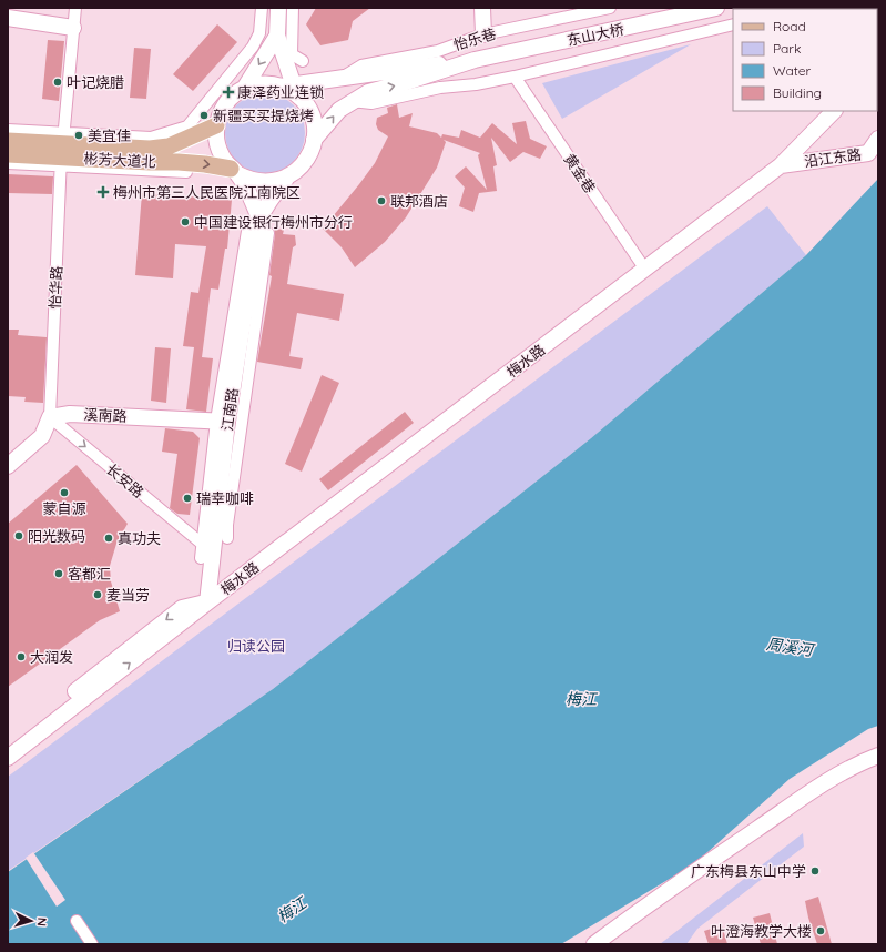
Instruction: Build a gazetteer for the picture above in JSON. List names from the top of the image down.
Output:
{
  "streets": {
    "main road": [
      "东山大桥",
      "沿江东路",
      "彬芳大道北",
      "梅水路",
      "江南路",
      "溪南路"
    ],
    "street": [
      "怡乐巷",
      "黄金巷",
      "怡华路",
      "长安路"
    ]
  },
  "crossings": [
    ["沿江东路", "梅水路"],
    ["彬芳大道北", "怡华路"],
    ["彬芳大道北", "江南路"],
    ["黄金巷", "梅水路"],
    ["怡华路", "溪南路"],
    ["怡华路", "长安路"],
    ["梅水路", "江南路"],
    ["江南路", "溪南路"],
    ["溪南路", "长安路"]
  ],
  "one_way": ["长安路"],
  "water": ["周溪河", "梅江"],
  "parks": ["归读公园"],
  "places": {
    "other": [
      "叶记烧腊",
      "新疆买买提烧烤",
      "美宜佳",
      "联邦酒店",
      "中国建设银行梅州市分行",
      "蒙自源",
      "瑞幸咖啡",
      "阳光数码",
      "真功夫",
      "客都汇",
      "麦当劳",
      "大润发",
      "广东梅县东山中学",
      "叶澄海教学大楼"
    ],
    "health": ["康泽药业连锁", "梅州市第三人民医院江南院区"]
  },
  "legend": [
    "Road",
    "Park",
    "Water",
    "Building"
  ],
  "north": "right"
}
